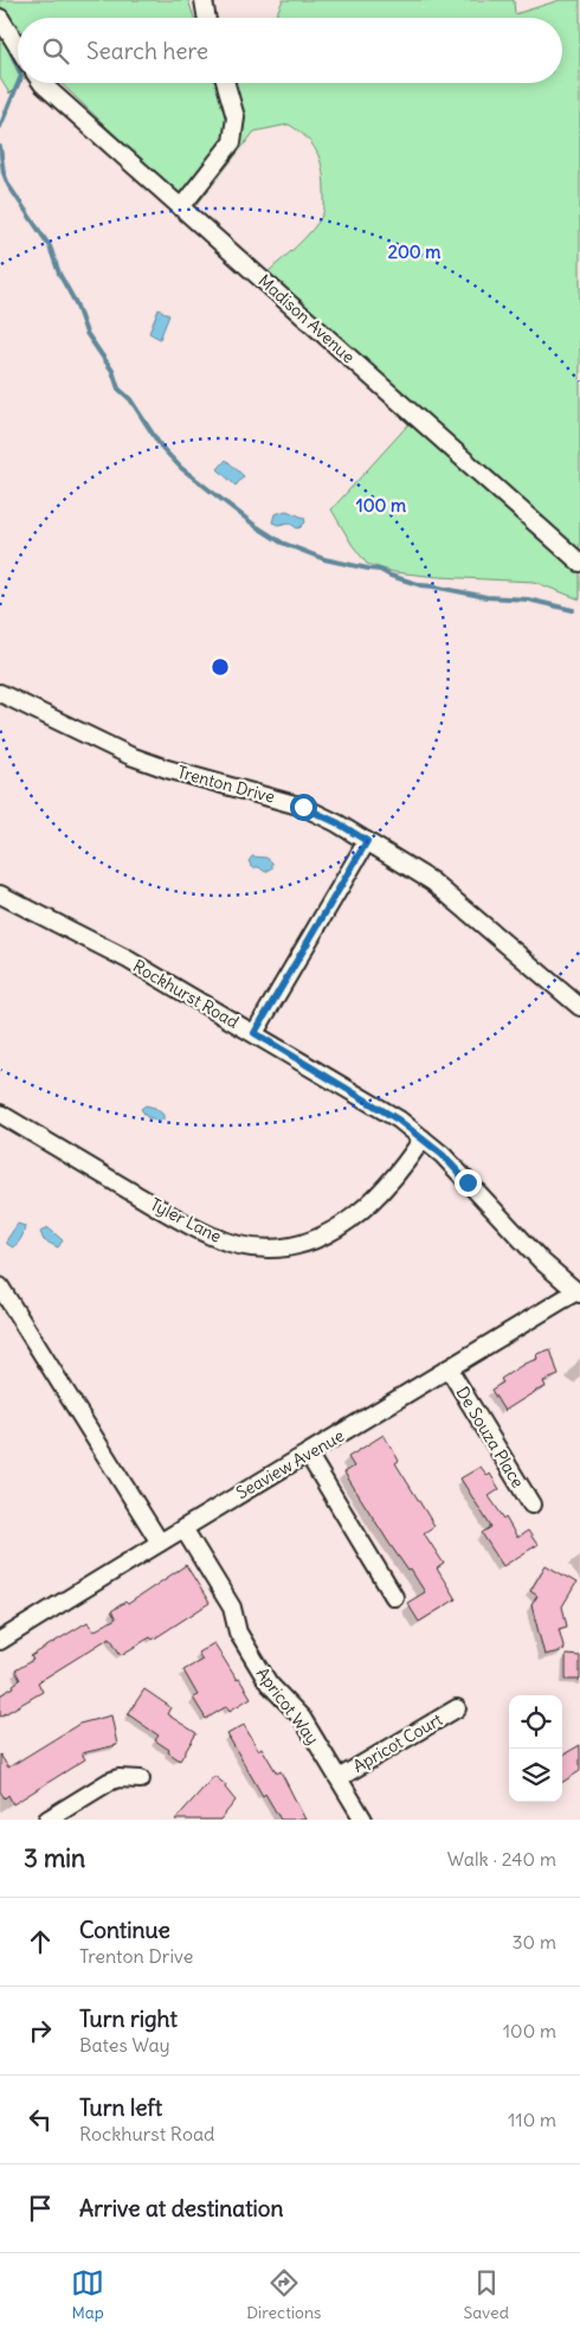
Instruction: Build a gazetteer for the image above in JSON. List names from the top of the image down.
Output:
{
  "streets": {
    "street": [
      "Madison Avenue",
      "Trenton Drive",
      "Rockhurst Road",
      "Tyler Lane",
      "De Souza Place",
      "Seaview Avenue",
      "Apricot Way",
      "Apricot Court"
    ]
  },
  "crossings": [
    ["Rockhurst Road", "Tyler Lane"],
    ["Rockhurst Road", "Seaview Avenue"],
    ["De Souza Place", "Seaview Avenue"],
    ["Seaview Avenue", "Apricot Way"],
    ["Apricot Way", "Apricot Court"]
  ],
  "page": {
    "search": "Search here",
    "heading": ["3 min", "Walk · 240 m"],
    "list": [
      ["Continue", "Trenton Drive", "30 m"],
      ["Turn right", "Bates Way", "100 m"],
      ["Turn left", "Rockhurst Road", "110 m"],
      "Arrive at destination"
    ],
    "nav": ["Map", "Directions", "Saved"]
  },
  "rings": ["200 m", "100 m"]
}
